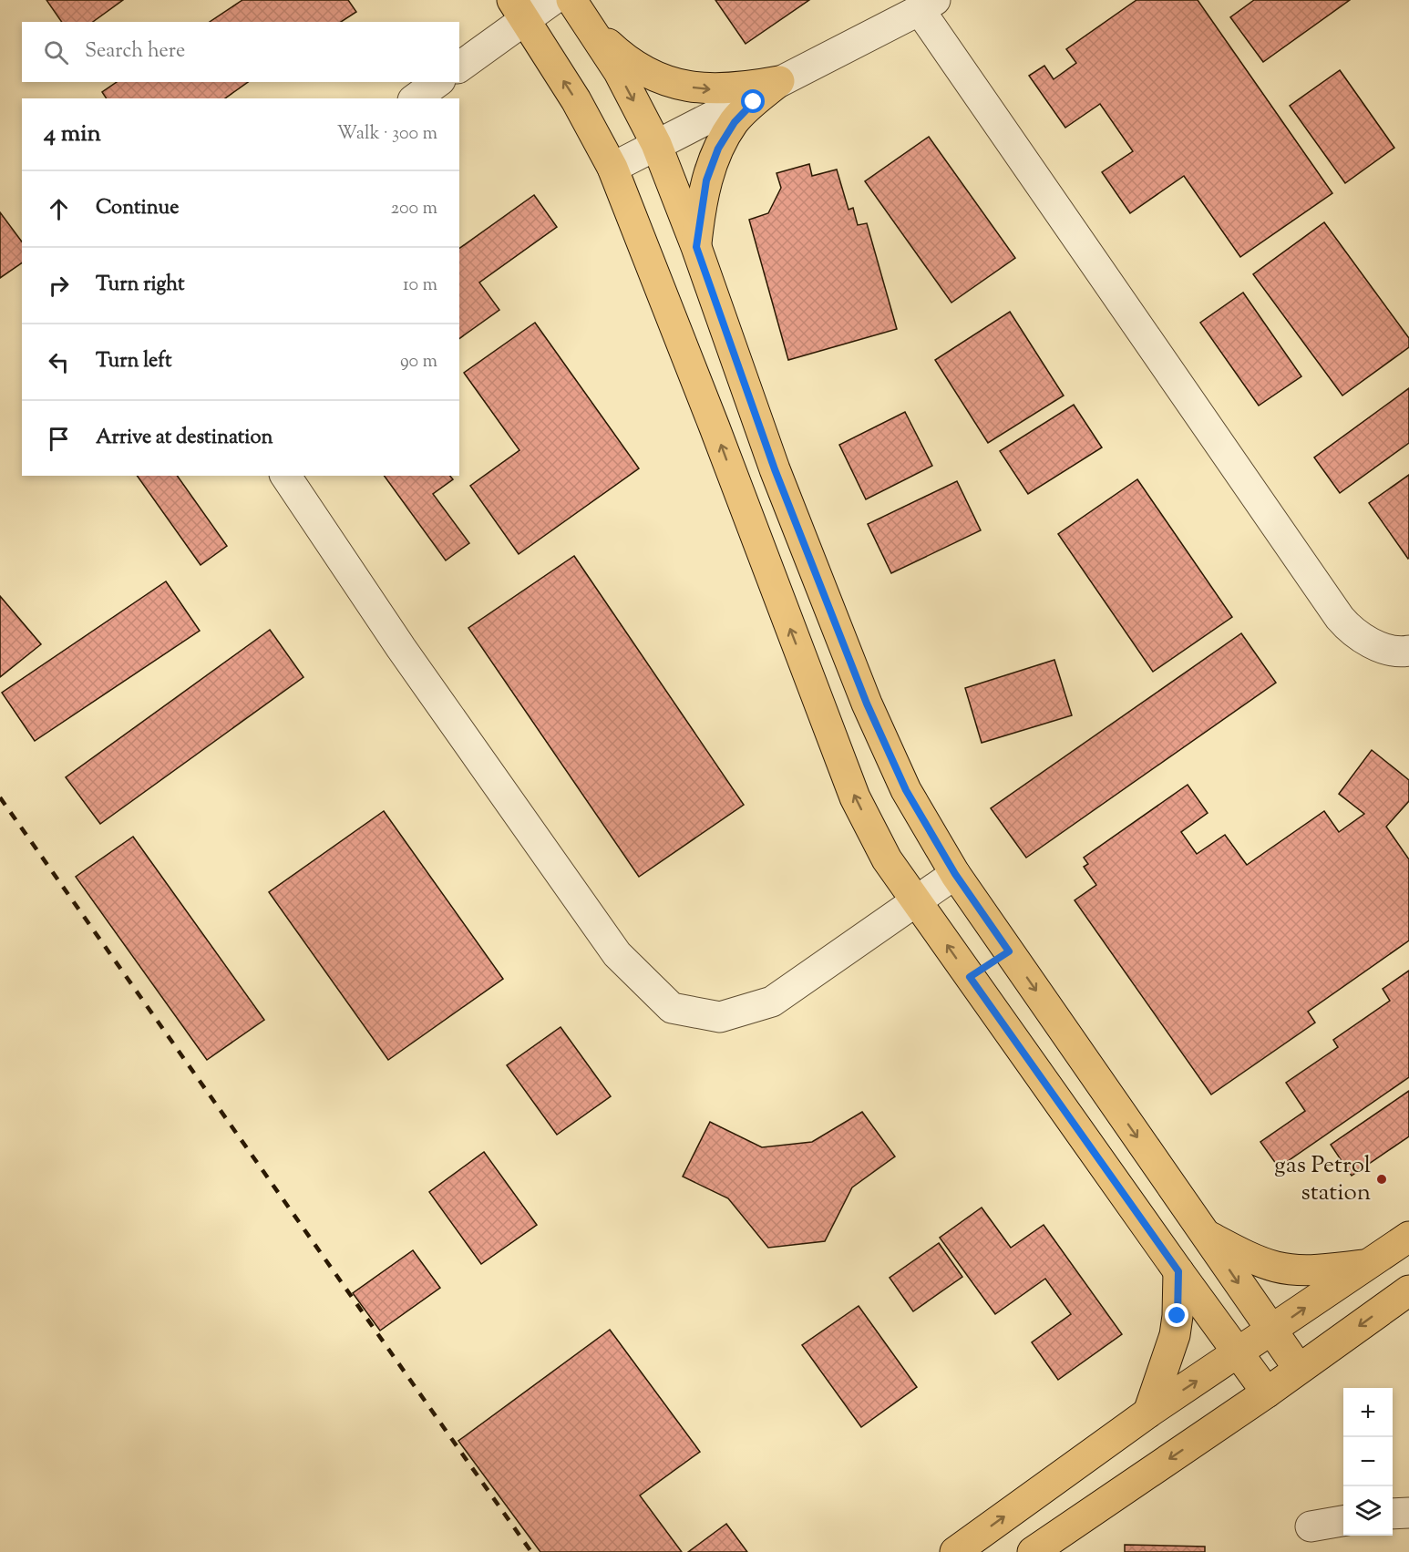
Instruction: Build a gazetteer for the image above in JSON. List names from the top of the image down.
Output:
{
  "places": ["gas Petrol station"],
  "page": {
    "search": "Search here",
    "heading": ["4 min", "Walk · 300 m"],
    "list": [
      ["Continue", "200 m"],
      ["Turn right", "10 m"],
      ["Turn left", "90 m"],
      "Arrive at destination"
    ],
    "map_buttons": ["+", "−"]
  }
}
